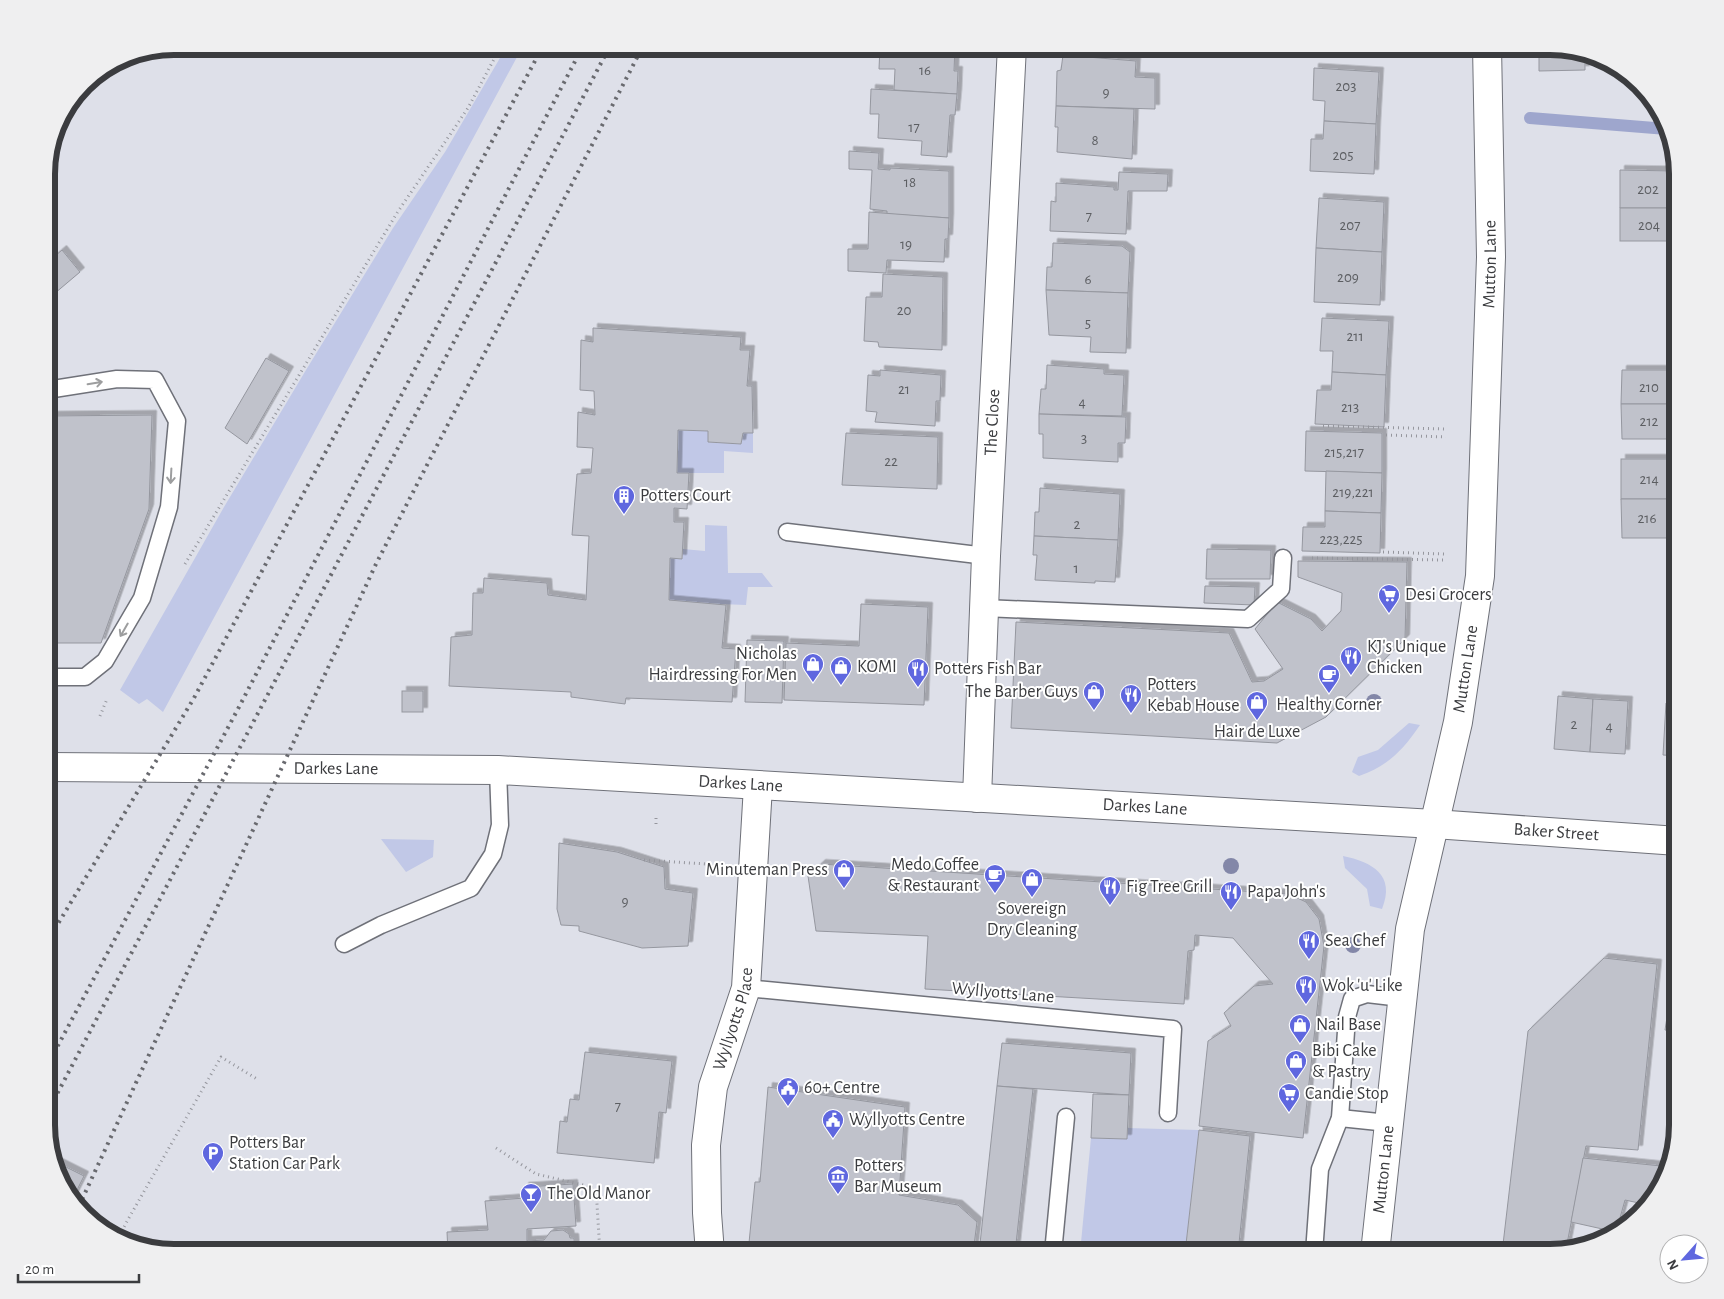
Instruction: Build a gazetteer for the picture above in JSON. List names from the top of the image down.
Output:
{
  "streets": {
    "street": [
      "Mutton Lane",
      "The Close",
      "Darkes Lane",
      "Baker Street",
      "Wyllyotts Place"
    ],
    "lane": ["Wyllyotts Lane"]
  },
  "crossings": [
    ["Mutton Lane", "Darkes Lane"],
    ["Mutton Lane", "Baker Street"],
    ["The Close", "Darkes Lane"],
    ["Darkes Lane", "Baker Street"],
    ["Darkes Lane", "Wyllyotts Place"],
    ["Wyllyotts Lane", "Wyllyotts Place"]
  ],
  "places": {
    "building": ["Potters Court"],
    "supermarket": ["Desi Grocers", "Candie Stop"],
    "restaurant": [
      "KJ's Unique Chicken",
      "Potters Fish Bar",
      "Potters Kebab House",
      "Fig Tree Grill",
      "Papa John's",
      "Sea Chef",
      "Wok 'u' Like"
    ],
    "shop": [
      "Nicholas Hairdressing For Men",
      "KOMI",
      "The Barber Guys",
      "Hair de Luxe",
      "Minuteman Press",
      "Sovereign Dry Cleaning",
      "Nail Base",
      "Bibi Cake & Pastry"
    ],
    "cafe": ["Healthy Corner", "Medo Coffee & Restaurant"],
    "public building": ["60+ Centre", "Wyllyotts Centre"],
    "parking": ["Potters Bar Station Car Park"],
    "museum": ["Potters Bar Museum"],
    "bar": ["The Old Manor"]
  },
  "house_numbers": [
    "16",
    "203",
    "9",
    "17",
    "8",
    "205",
    "18",
    "202",
    "7",
    "207",
    "204",
    "19",
    "209",
    "6",
    "20",
    "5",
    "211",
    "210",
    "21",
    "4",
    "213",
    "212",
    "3",
    "215,217",
    "22",
    "214",
    "219,221",
    "216",
    "2",
    "223,225",
    "1",
    "2",
    "4",
    "9",
    "7"
  ],
  "scale_bar": "20 m",
  "north": "bottom left"
}
